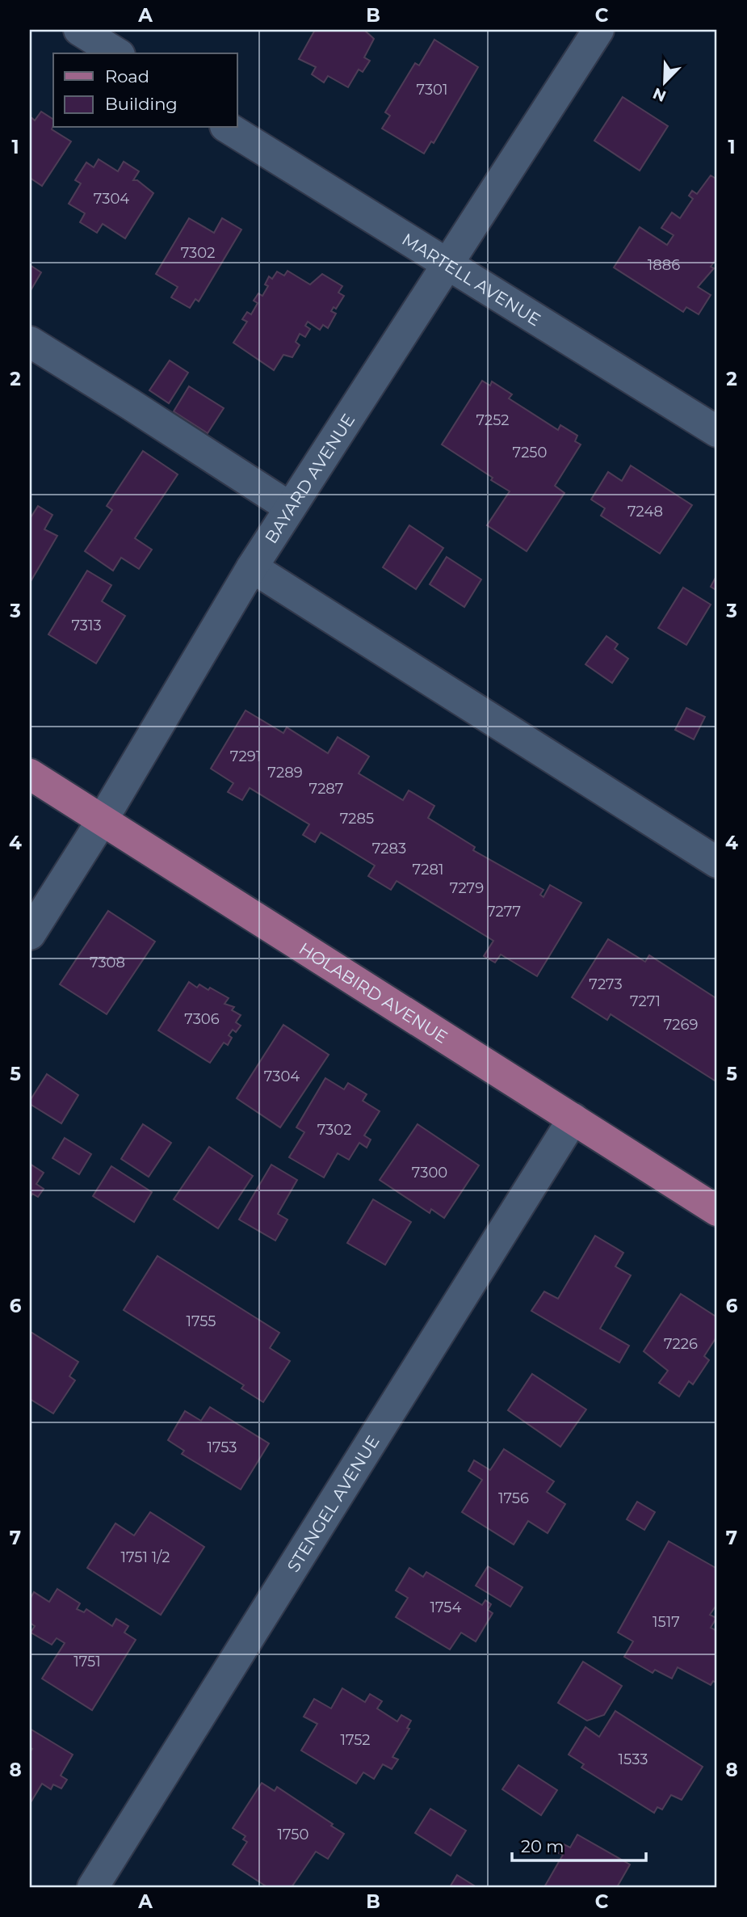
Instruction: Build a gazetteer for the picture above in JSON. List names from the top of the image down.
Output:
{
  "streets": {
    "main road": ["HOLABIRD AVENUE"],
    "street": ["MARTELL AVENUE", "BAYARD AVENUE", "STENGEL AVENUE"]
  },
  "crossings": [
    ["MARTELL AVENUE", "BAYARD AVENUE"],
    ["BAYARD AVENUE", "HOLABIRD AVENUE"],
    ["HOLABIRD AVENUE", "STENGEL AVENUE"]
  ],
  "house_numbers": [
    "7301",
    "7304",
    "7302",
    "1886",
    "7252",
    "7250",
    "7248",
    "7313",
    "7291",
    "7289",
    "7287",
    "7285",
    "7283",
    "7281",
    "7279",
    "7277",
    "7308",
    "7273",
    "7271",
    "7306",
    "7269",
    "7304",
    "7302",
    "7300",
    "1755",
    "7226",
    "1753",
    "1756",
    "1751 1/2",
    "1754",
    "1517",
    "1751",
    "1752",
    "1533",
    "1750"
  ],
  "legend": ["Road", "Building"],
  "scale_bar": "20 m",
  "north": "bottom left",
  "grid": {
    "columns": ["A", "B", "C"],
    "rows": [
      "1",
      "2",
      "3",
      "4",
      "5",
      "6",
      "7",
      "8"
    ]
  }
}
